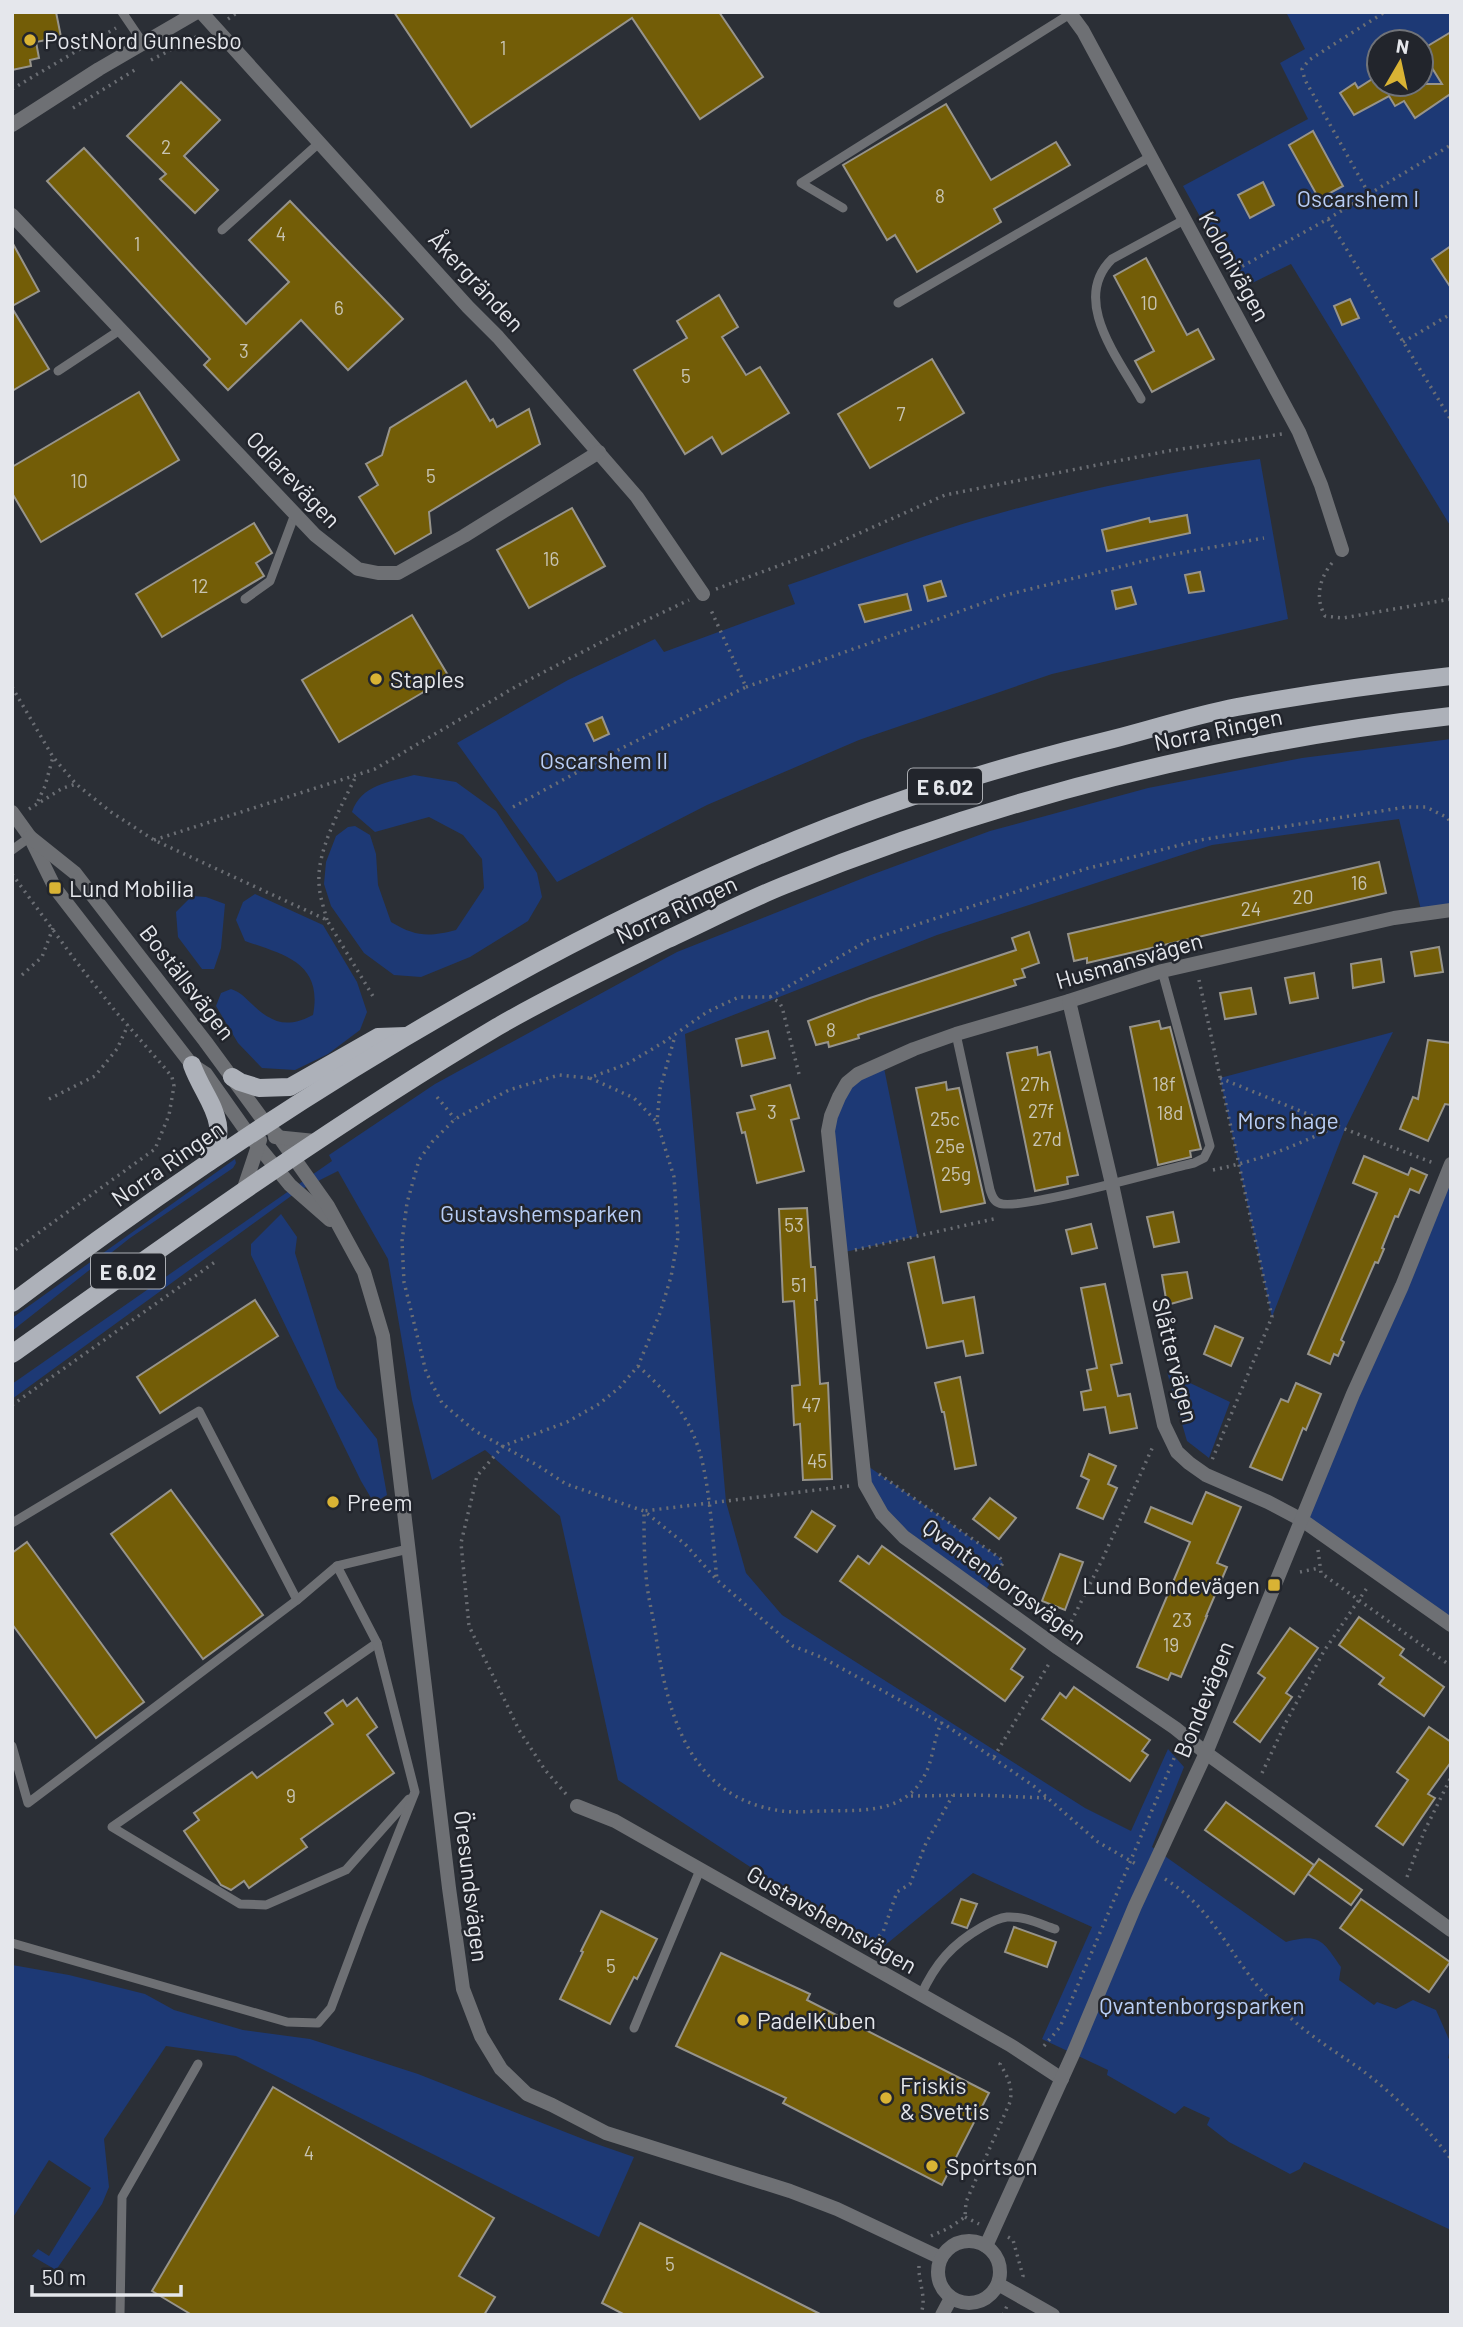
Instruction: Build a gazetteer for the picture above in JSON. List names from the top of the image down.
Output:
{
  "streets": {
    "main road": ["Norra Ringen", "E 6.02"],
    "street": [
      "Kolonivägen",
      "Åkergränden",
      "Odlarevägen",
      "Husmansvägen",
      "Boställsvägen",
      "Slåttervägen",
      "Qvantenborgsvägen",
      "Bondevägen",
      "Öresundsvägen",
      "Gustavshemsvägen"
    ]
  },
  "crossings": [
    ["Åkergränden", "Odlarevägen"],
    ["Norra Ringen", "Boställsvägen"],
    ["Norra Ringen", "Öresundsvägen"],
    ["Husmansvägen", "Slåttervägen"],
    ["Husmansvägen", "Qvantenborgsvägen"],
    ["Boställsvägen", "Öresundsvägen"],
    ["Slåttervägen", "Bondevägen"],
    ["Qvantenborgsvägen", "Bondevägen"],
    ["Bondevägen", "Öresundsvägen"],
    ["Bondevägen", "Gustavshemsvägen"]
  ],
  "parks": [
    "Oscarshem I",
    "Oscarshem II",
    "Mors hage",
    "Gustavshemsparken",
    "Qvantenborgsparken"
  ],
  "places": {
    "other": [
      "PostNord Gunnesbo",
      "Staples",
      "Preem",
      "PadelKuben",
      "Friskis & Svettis",
      "Sportson"
    ],
    "transit": ["Lund Mobilia", "Lund Bondevägen"]
  },
  "house_numbers": [
    "1",
    "2",
    "8",
    "4",
    "1",
    "10",
    "6",
    "3",
    "5",
    "7",
    "5",
    "10",
    "16",
    "12",
    "16",
    "20",
    "24",
    "8",
    "27h",
    "18f",
    "27f",
    "3",
    "18d",
    "25c",
    "27d",
    "25e",
    "25g",
    "53",
    "51",
    "47",
    "45",
    "23",
    "19",
    "9",
    "5",
    "4",
    "5"
  ],
  "scale_bar": "50 m",
  "north": "top"
}
